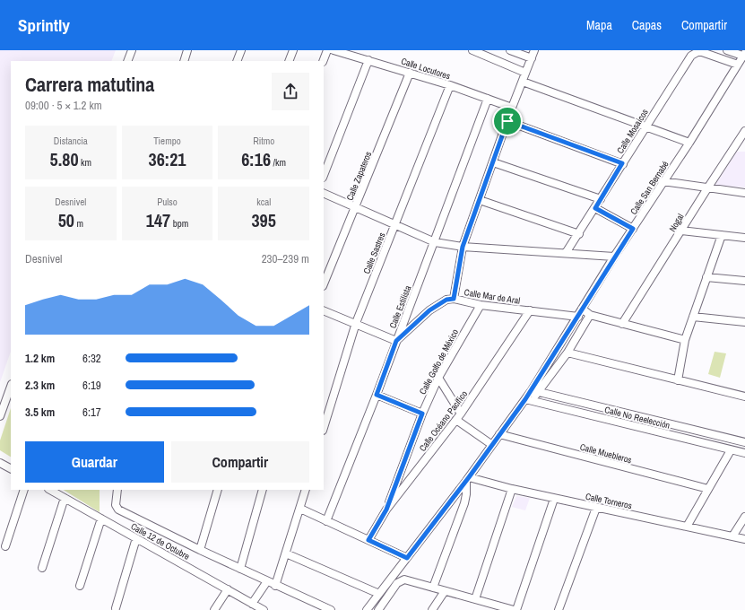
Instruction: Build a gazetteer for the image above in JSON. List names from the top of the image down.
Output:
{
  "streets": {
    "street": [
      "Calle Locutores",
      "Calle Mosaicos",
      "Calle Zapateros",
      "Calle San Bernabé",
      "Nogal",
      "Calle Sastres",
      "Calle Mar de Aral",
      "Calle Estilista",
      "Calle Golfo de México",
      "Calle No Reelección",
      "Calle Océano Pacífico",
      "Calle Muebleros",
      "Calle Torneros",
      "Calle 12 de Octubre"
    ]
  },
  "crossings": [
    ["Calle Locutores", "Calle Zapateros"],
    ["Calle Locutores", "Calle Sastres"],
    ["Calle Locutores", "Calle Estilista"],
    ["Calle Mosaicos", "Calle San Bernabé"],
    ["Calle San Bernabé", "Calle Mar de Aral"],
    ["Calle San Bernabé", "Calle No Reelección"],
    ["Calle San Bernabé", "Calle Muebleros"],
    ["Calle San Bernabé", "Calle Torneros"],
    ["Calle Mar de Aral", "Calle Estilista"],
    ["Calle Mar de Aral", "Calle Golfo de México"],
    ["Calle Mar de Aral", "Calle Océano Pacífico"],
    ["Calle Golfo de México", "Calle Océano Pacífico"]
  ],
  "page": {
    "header": "Sprintly",
    "nav": ["Mapa", "Capas", "Compartir"],
    "heading": ["Carrera matutina", "09:00 · 5 × 1.2 km"],
    "stats": [
      ["Distancia", "5.80 km"],
      ["Tiempo", "36:21"],
      ["Ritmo", "6:16 /km"],
      ["Desnivel", "50 m"],
      ["Pulso", "147 bpm"],
      ["kcal", "395"]
    ],
    "chart": ["Desnivel", "230–239 m"],
    "list": [
      {
        "name": "1.2 km",
        "note": "6:32"
      },
      {
        "name": "2.3 km",
        "note": "6:19"
      },
      {
        "name": "3.5 km",
        "note": "6:17"
      }
    ],
    "buttons": ["Guardar", "Compartir"]
  }
}
